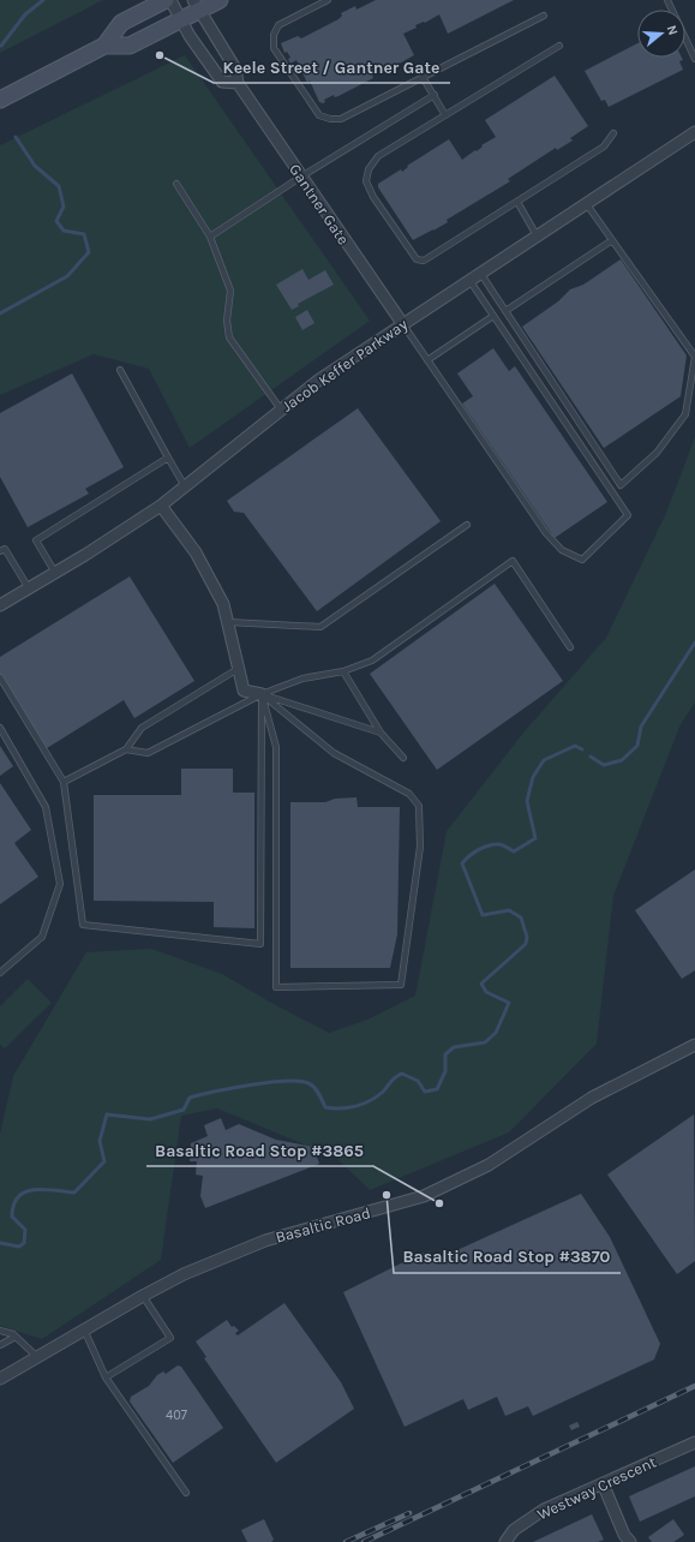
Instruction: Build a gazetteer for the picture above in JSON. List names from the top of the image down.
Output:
{
  "streets": {
    "street": [
      "Gantner Gate",
      "Jacob Keffer Parkway",
      "Basaltic Road",
      "Westway Crescent"
    ]
  },
  "crossings": [
    ["Gantner Gate", "Jacob Keffer Parkway"]
  ],
  "places": ["Keele Street / Gantner Gate", "Basaltic Road Stop #3870", "Basaltic Road Stop #3865"],
  "house_numbers": ["407"],
  "north": "right"
}
